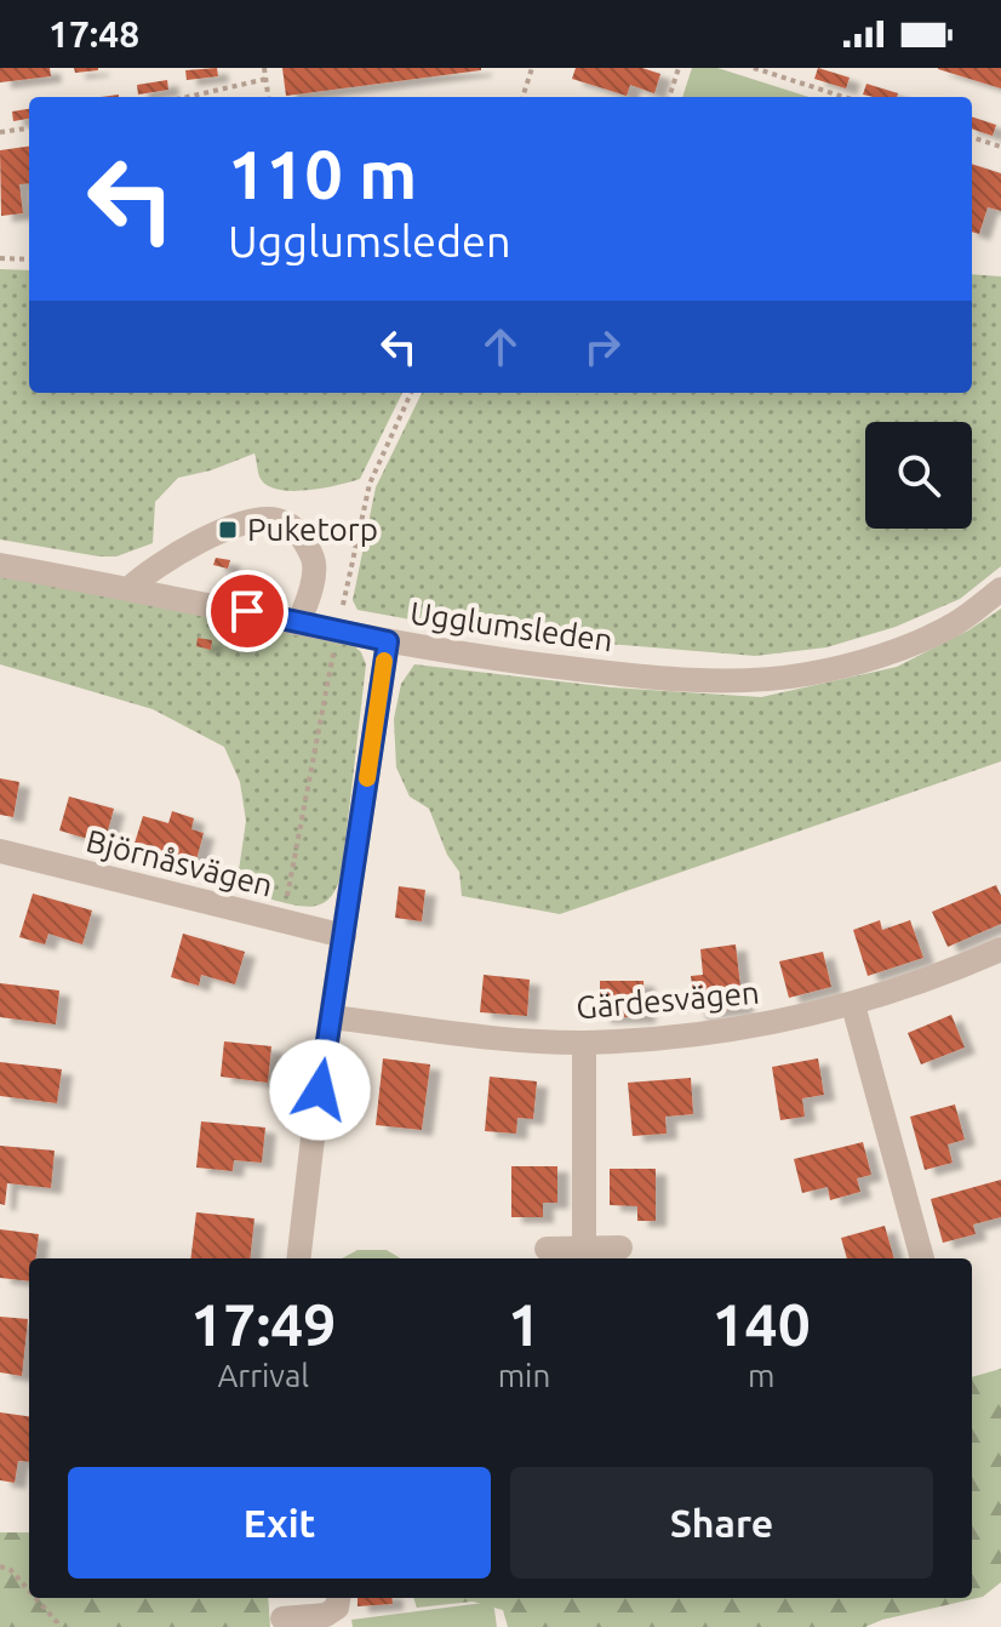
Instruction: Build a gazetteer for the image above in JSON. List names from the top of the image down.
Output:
{
  "streets": {
    "street": ["Ugglumsleden", "Björnåsvägen", "Gärdesvägen"]
  },
  "places": {
    "transit": ["Puketorp"]
  },
  "page": {
    "status": "17:48",
    "turn": ["110 m", "Ugglumsleden"],
    "eta": [
      "17:49",
      "Arrival",
      "1",
      "min",
      "140",
      "m"
    ],
    "buttons": ["Exit", "Share"]
  }
}
